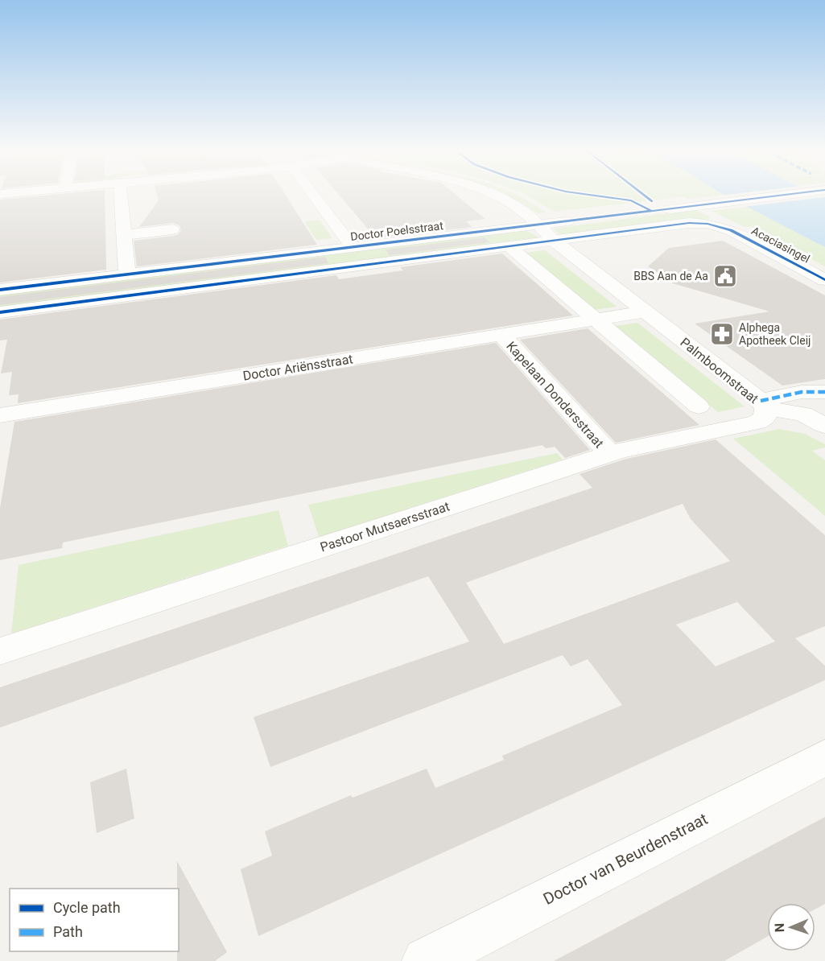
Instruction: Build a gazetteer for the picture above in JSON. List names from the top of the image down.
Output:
{
  "streets": {
    "street": [
      "Doctor Poelsstraat",
      "Acaciasingel",
      "Doctor Ariënsstraat",
      "Palmboomstraat",
      "Kapelaan Dondersstraat",
      "Pastoor Mutsaersstraat",
      "Doctor van Beurdenstraat"
    ]
  },
  "crossings": [
    ["Doctor Poelsstraat", "Palmboomstraat"],
    ["Acaciasingel", "Palmboomstraat"],
    ["Doctor Ariënsstraat", "Kapelaan Dondersstraat"],
    ["Palmboomstraat", "Pastoor Mutsaersstraat"],
    ["Kapelaan Dondersstraat", "Pastoor Mutsaersstraat"]
  ],
  "places": {
    "public building": ["BBS Aan de Aa"],
    "pharmacy": ["Alphega Apotheek Cleij"]
  },
  "legend": ["Cycle path", "Path"],
  "north": "left"
}
